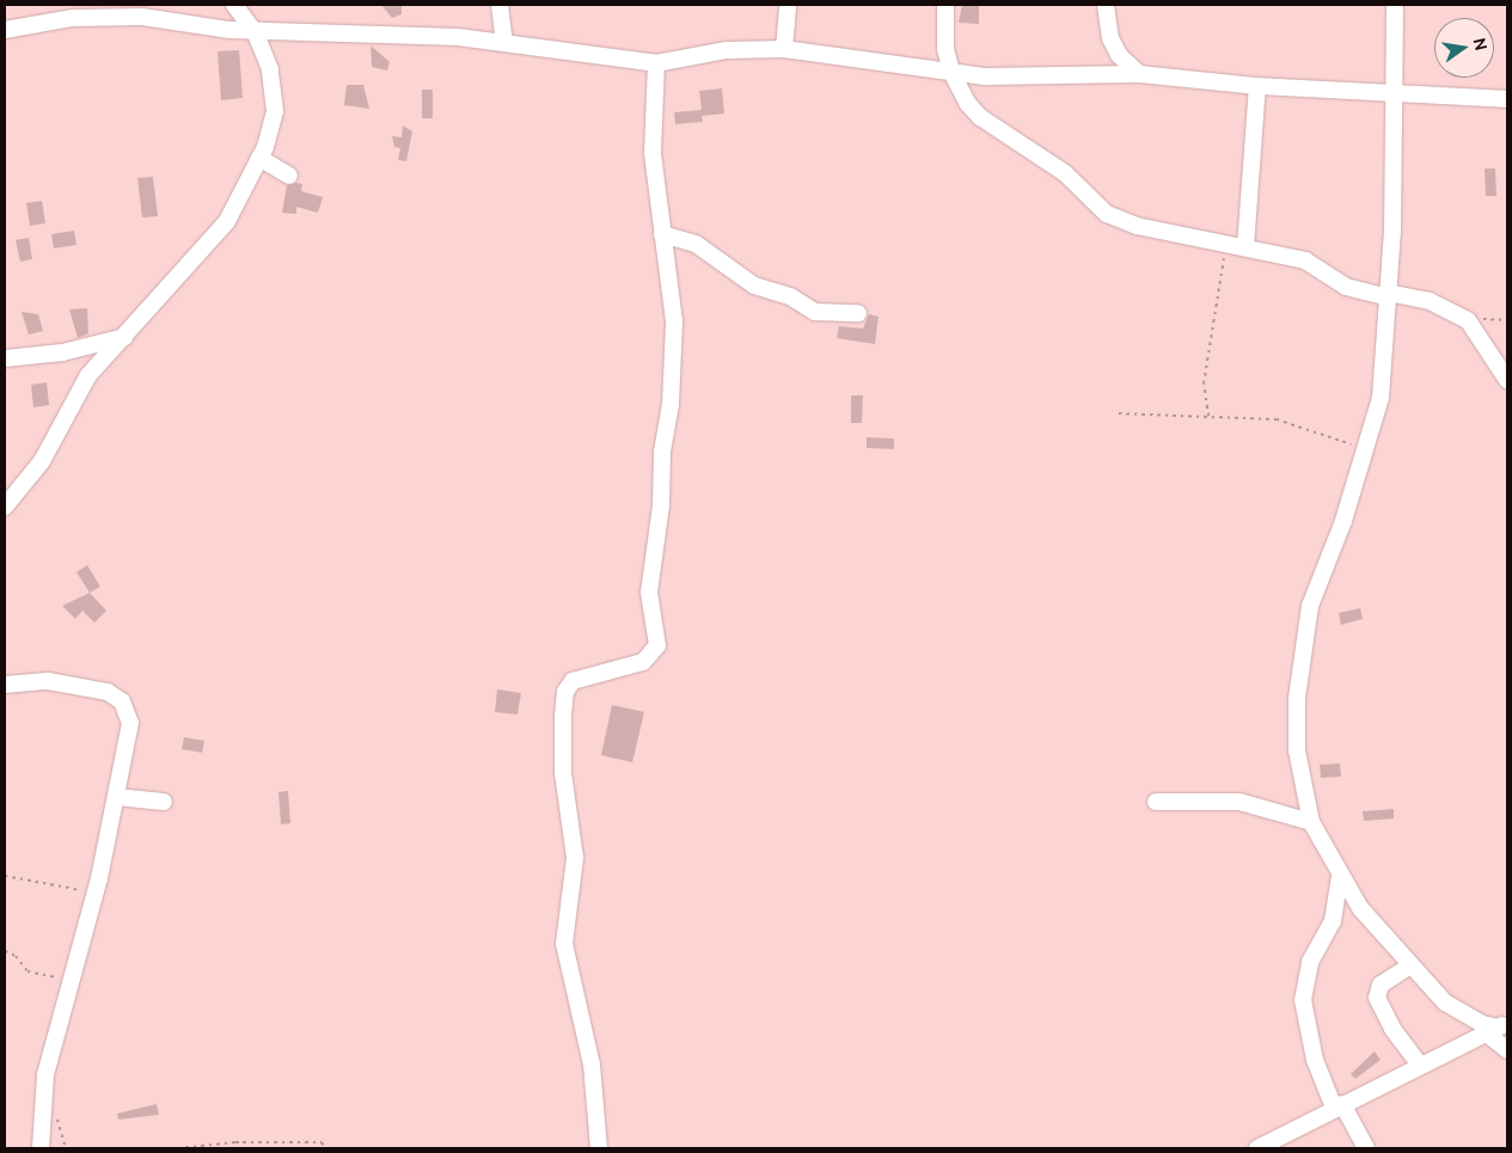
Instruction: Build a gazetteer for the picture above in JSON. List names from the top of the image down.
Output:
{
  "north": "right"
}
